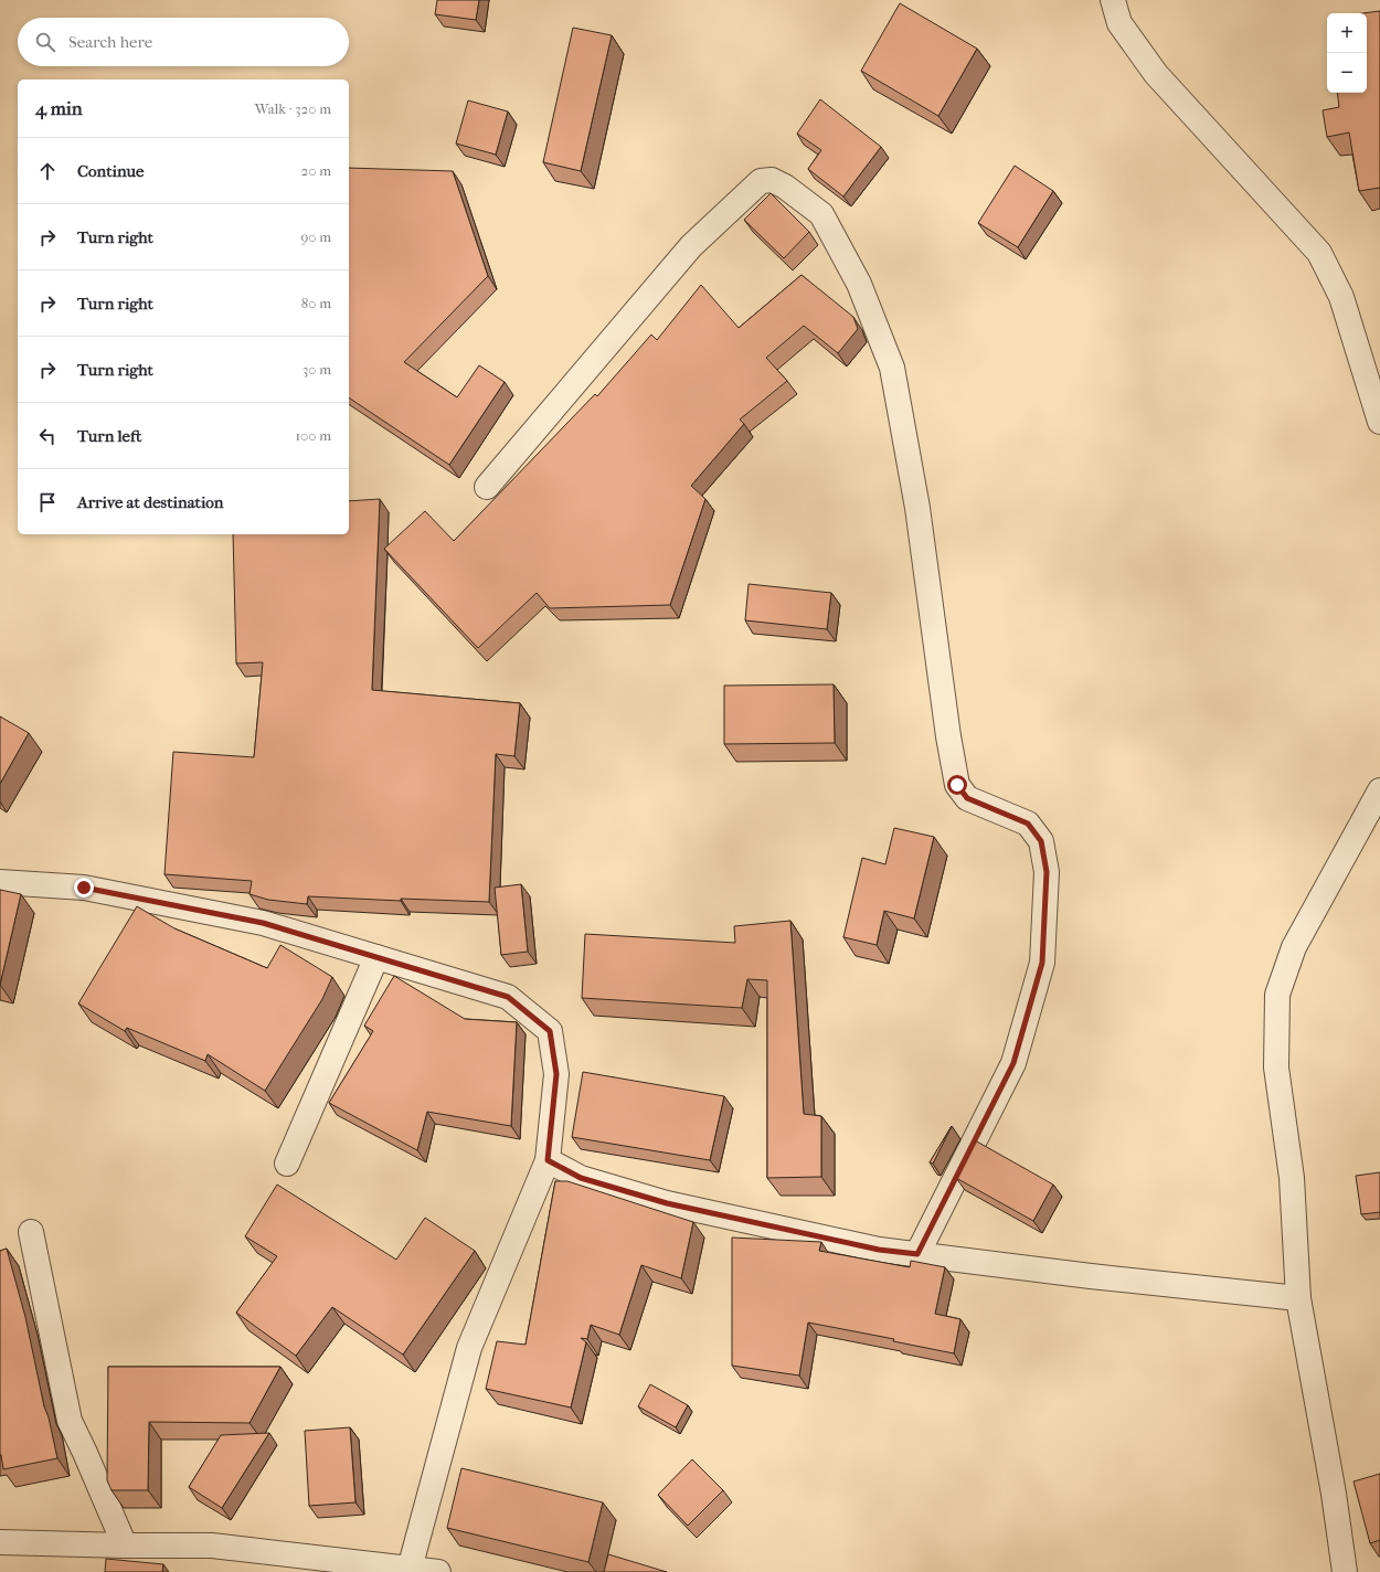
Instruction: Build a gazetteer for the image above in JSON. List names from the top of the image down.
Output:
{
  "page": {
    "map_buttons": ["+", "−"],
    "search": "Search here",
    "heading": ["4 min", "Walk · 320 m"],
    "list": [
      ["Continue", "20 m"],
      ["Turn right", "90 m"],
      ["Turn right", "80 m"],
      ["Turn right", "30 m"],
      ["Turn left", "100 m"],
      "Arrive at destination"
    ]
  }
}
